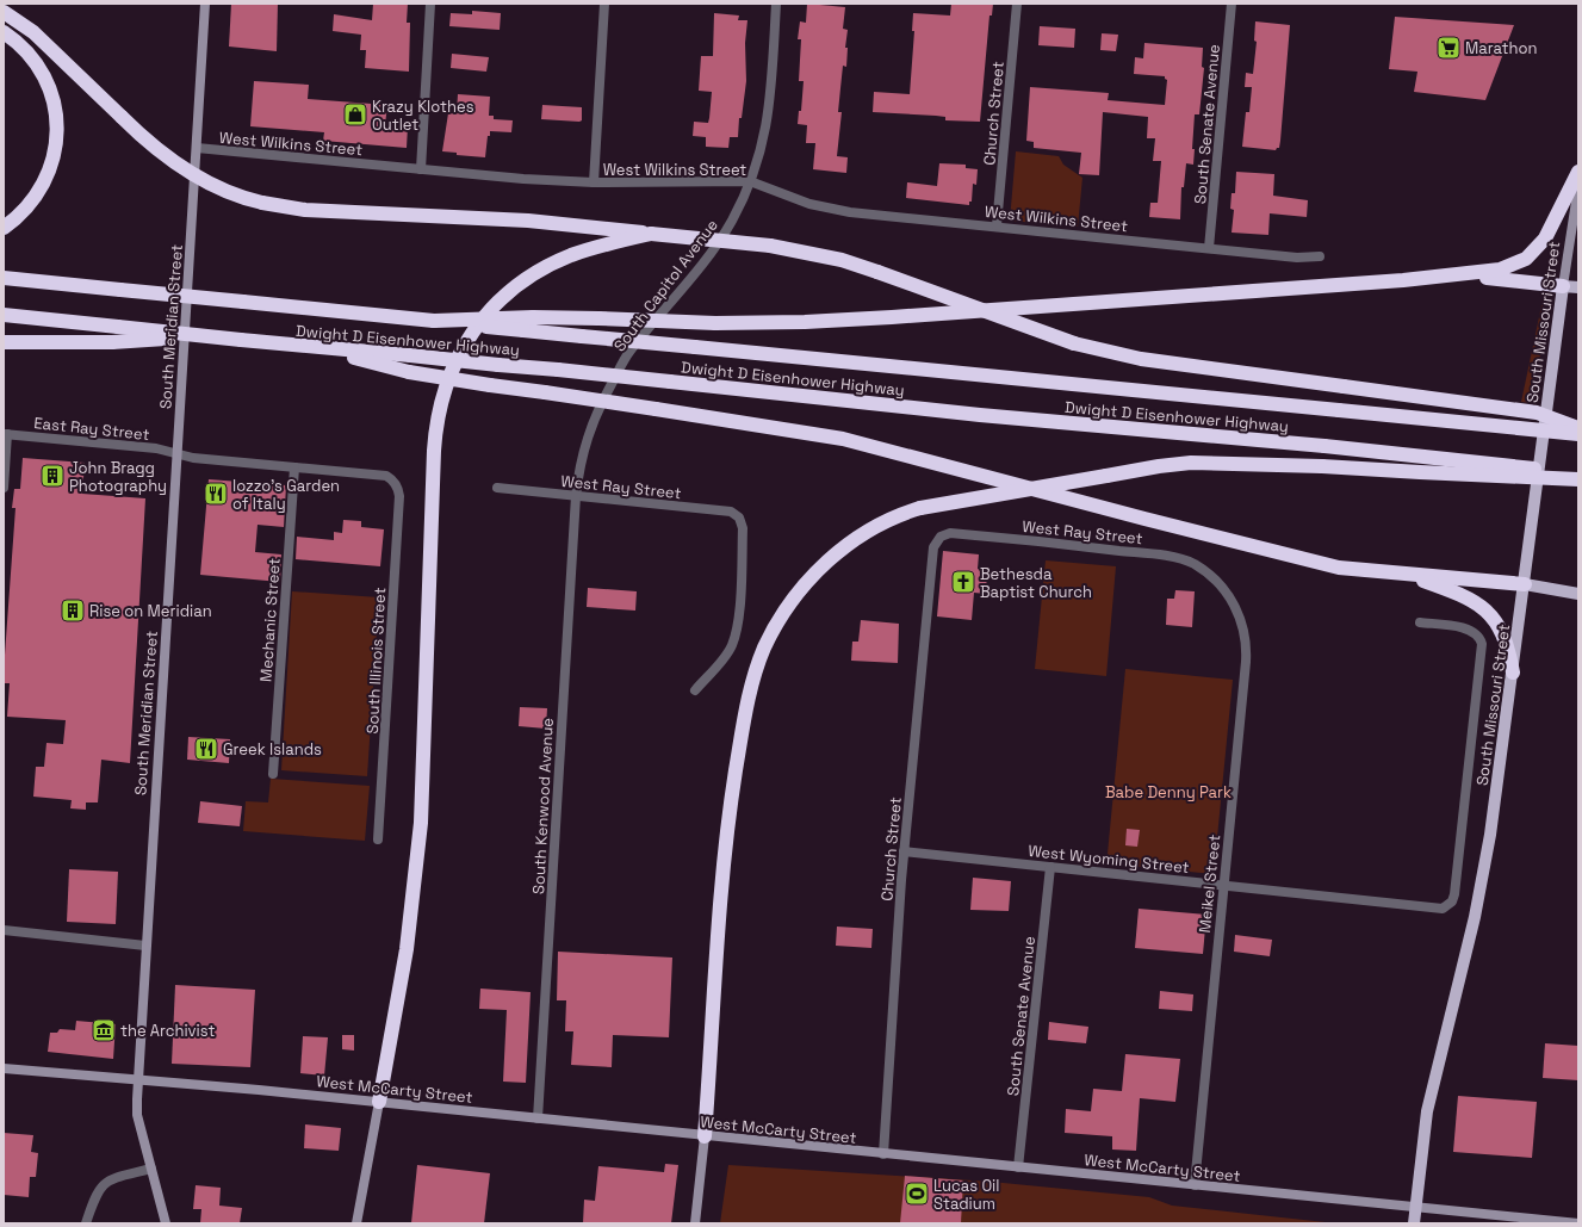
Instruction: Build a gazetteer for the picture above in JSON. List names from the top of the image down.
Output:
{
  "streets": {
    "highway": ["Dwight D Eisenhower Highway"],
    "main road": ["South Missouri Street", "South Meridian Street", "West McCarty Street"],
    "street": [
      "Church Street",
      "South Senate Avenue",
      "West Wilkins Street",
      "South Capitol Avenue",
      "East Ray Street",
      "West Ray Street",
      "Mechanic Street",
      "South Illinois Street",
      "South Kenwood Avenue",
      "West Wyoming Street",
      "Meikel Street"
    ]
  },
  "crossings": [
    ["Church Street", "West Wilkins Street"],
    ["Church Street", "West Ray Street"],
    ["Church Street", "West Wyoming Street"],
    ["Church Street", "West McCarty Street"],
    ["South Senate Avenue", "West Wilkins Street"],
    ["South Senate Avenue", "West Wyoming Street"],
    ["South Senate Avenue", "West McCarty Street"],
    ["West Wilkins Street", "South Capitol Avenue"],
    ["West Wilkins Street", "South Meridian Street"],
    ["South Capitol Avenue", "West Ray Street"],
    ["South Capitol Avenue", "South Kenwood Avenue"],
    ["South Missouri Street", "West Wyoming Street"],
    ["South Missouri Street", "West McCarty Street"],
    ["South Meridian Street", "East Ray Street"],
    ["South Meridian Street", "West McCarty Street"],
    ["West Ray Street", "South Kenwood Avenue"],
    ["West Ray Street", "Meikel Street"],
    ["Mechanic Street", "South Illinois Street"],
    ["South Kenwood Avenue", "West McCarty Street"],
    ["West Wyoming Street", "Meikel Street"],
    ["Meikel Street", "West McCarty Street"]
  ],
  "parks": ["Babe Denny Park"],
  "places": {
    "supermarket": ["Marathon"],
    "shop": ["Krazy Klothes Outlet"],
    "building": ["John Bragg Photography", "Rise on Meridian"],
    "restaurant": ["Iozzo's Garden of Italy", "Greek Islands"],
    "church": ["Bethesda Baptist Church"],
    "museum": ["the Archivist"],
    "sports": ["Lucas Oil Stadium"]
  }
}
